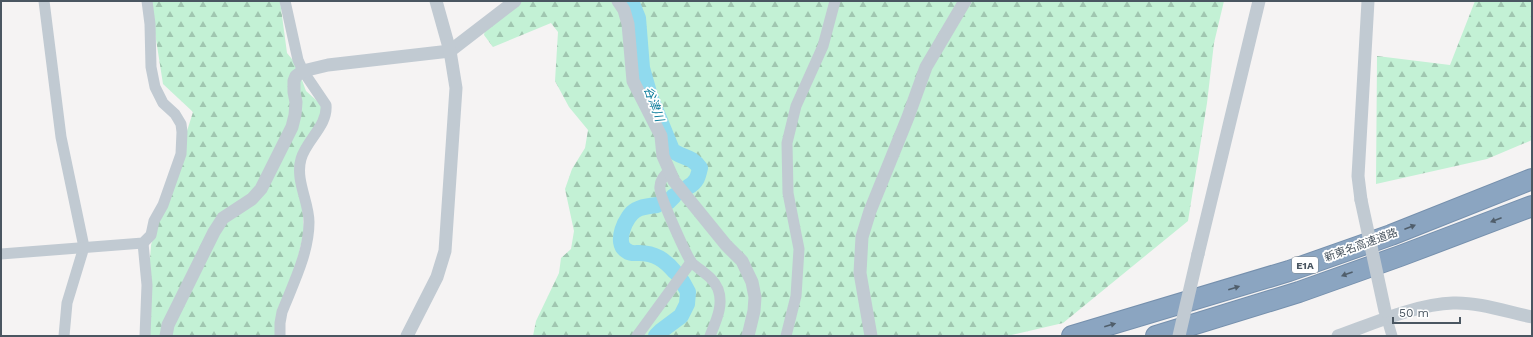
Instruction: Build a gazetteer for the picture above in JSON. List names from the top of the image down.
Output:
{
  "streets": {
    "highway": ["新東名高速道路", "E1A"]
  },
  "water": ["谷津川"],
  "scale_bar": "50 m"
}
